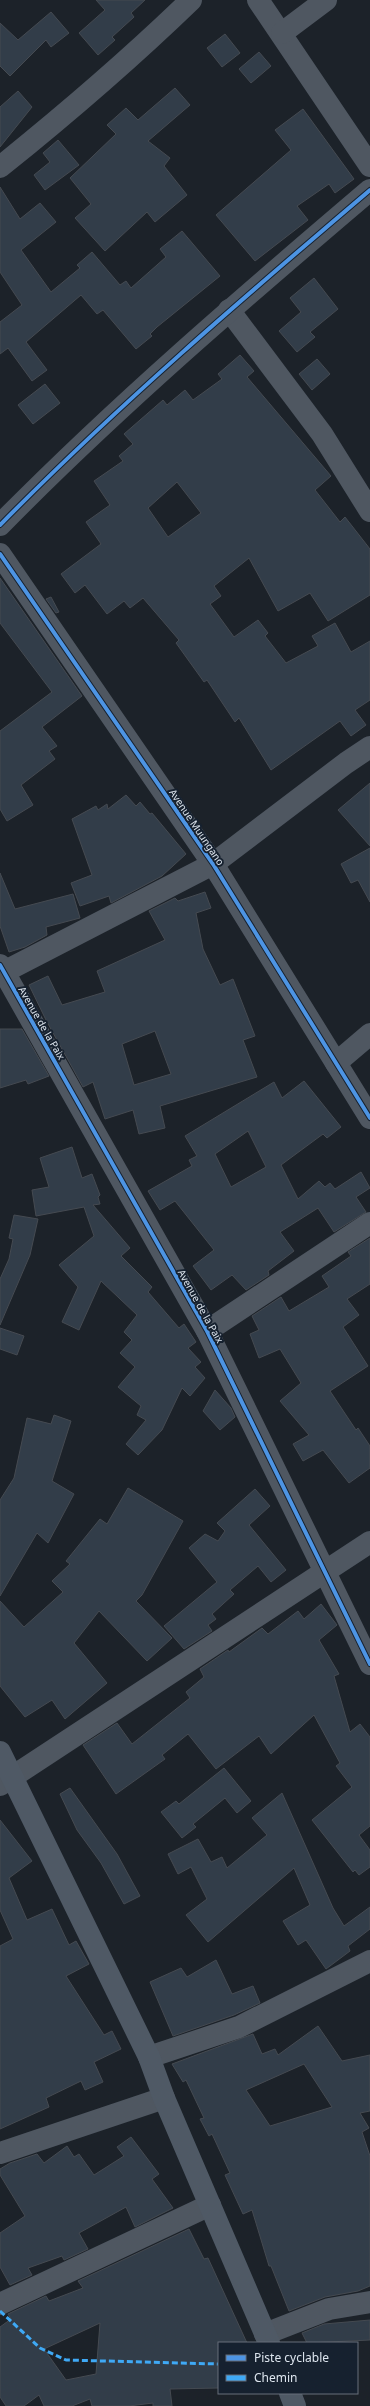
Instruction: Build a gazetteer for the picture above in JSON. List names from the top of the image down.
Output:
{
  "streets": {
    "street": ["Avenue Muungano", "Avenue de la Paix"]
  },
  "legend": ["Piste cyclable", "Chemin"]
}
